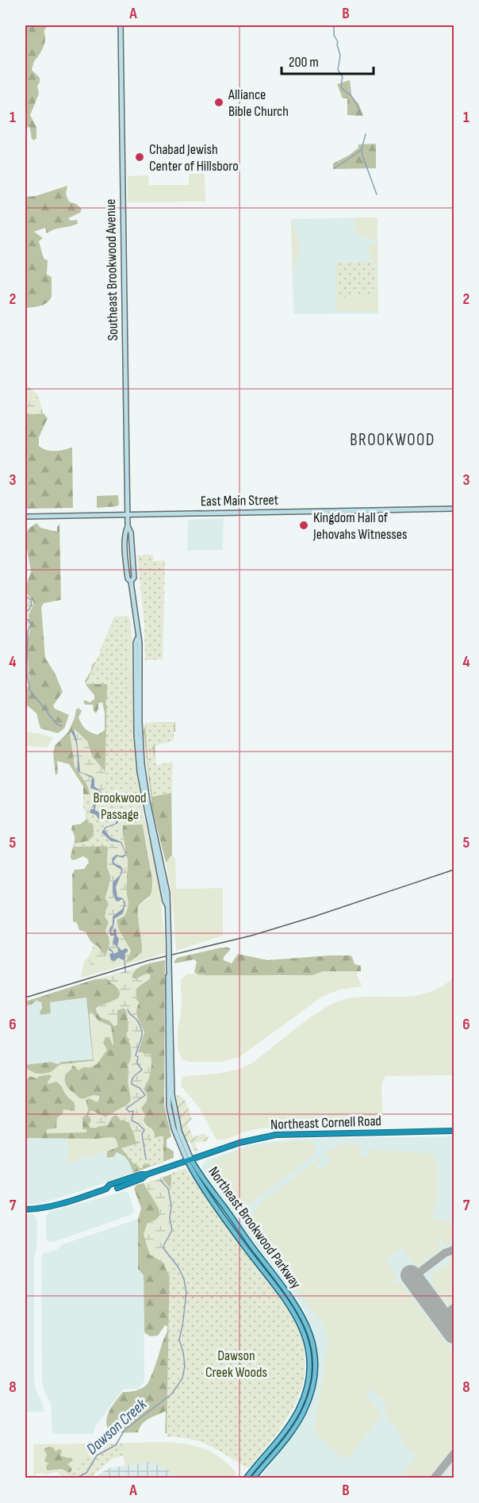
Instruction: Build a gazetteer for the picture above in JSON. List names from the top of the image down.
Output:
{
  "streets": {
    "highway": ["Northeast Cornell Road"],
    "main road": ["Southeast Brookwood Avenue", "East Main Street", "Northeast Brookwood Parkway"]
  },
  "crossings": [
    ["Southeast Brookwood Avenue", "East Main Street"],
    ["Southeast Brookwood Avenue", "Northeast Brookwood Parkway"],
    ["East Main Street", "Northeast Brookwood Parkway"],
    ["Northeast Cornell Road", "Northeast Brookwood Parkway"]
  ],
  "districts": ["BROOKWOOD"],
  "water": ["Dawson Creek"],
  "parks": ["Brookwood Passage", "Dawson Creek Woods"],
  "places": ["Alliance Bible Church", "Chabad Jewish Center of Hillsboro", "Kingdom Hall of Jehovahs Witnesses"],
  "scale_bar": "200 m",
  "grid": {
    "columns": ["A", "B"],
    "rows": [
      "1",
      "2",
      "3",
      "4",
      "5",
      "6",
      "7",
      "8"
    ]
  }
}
